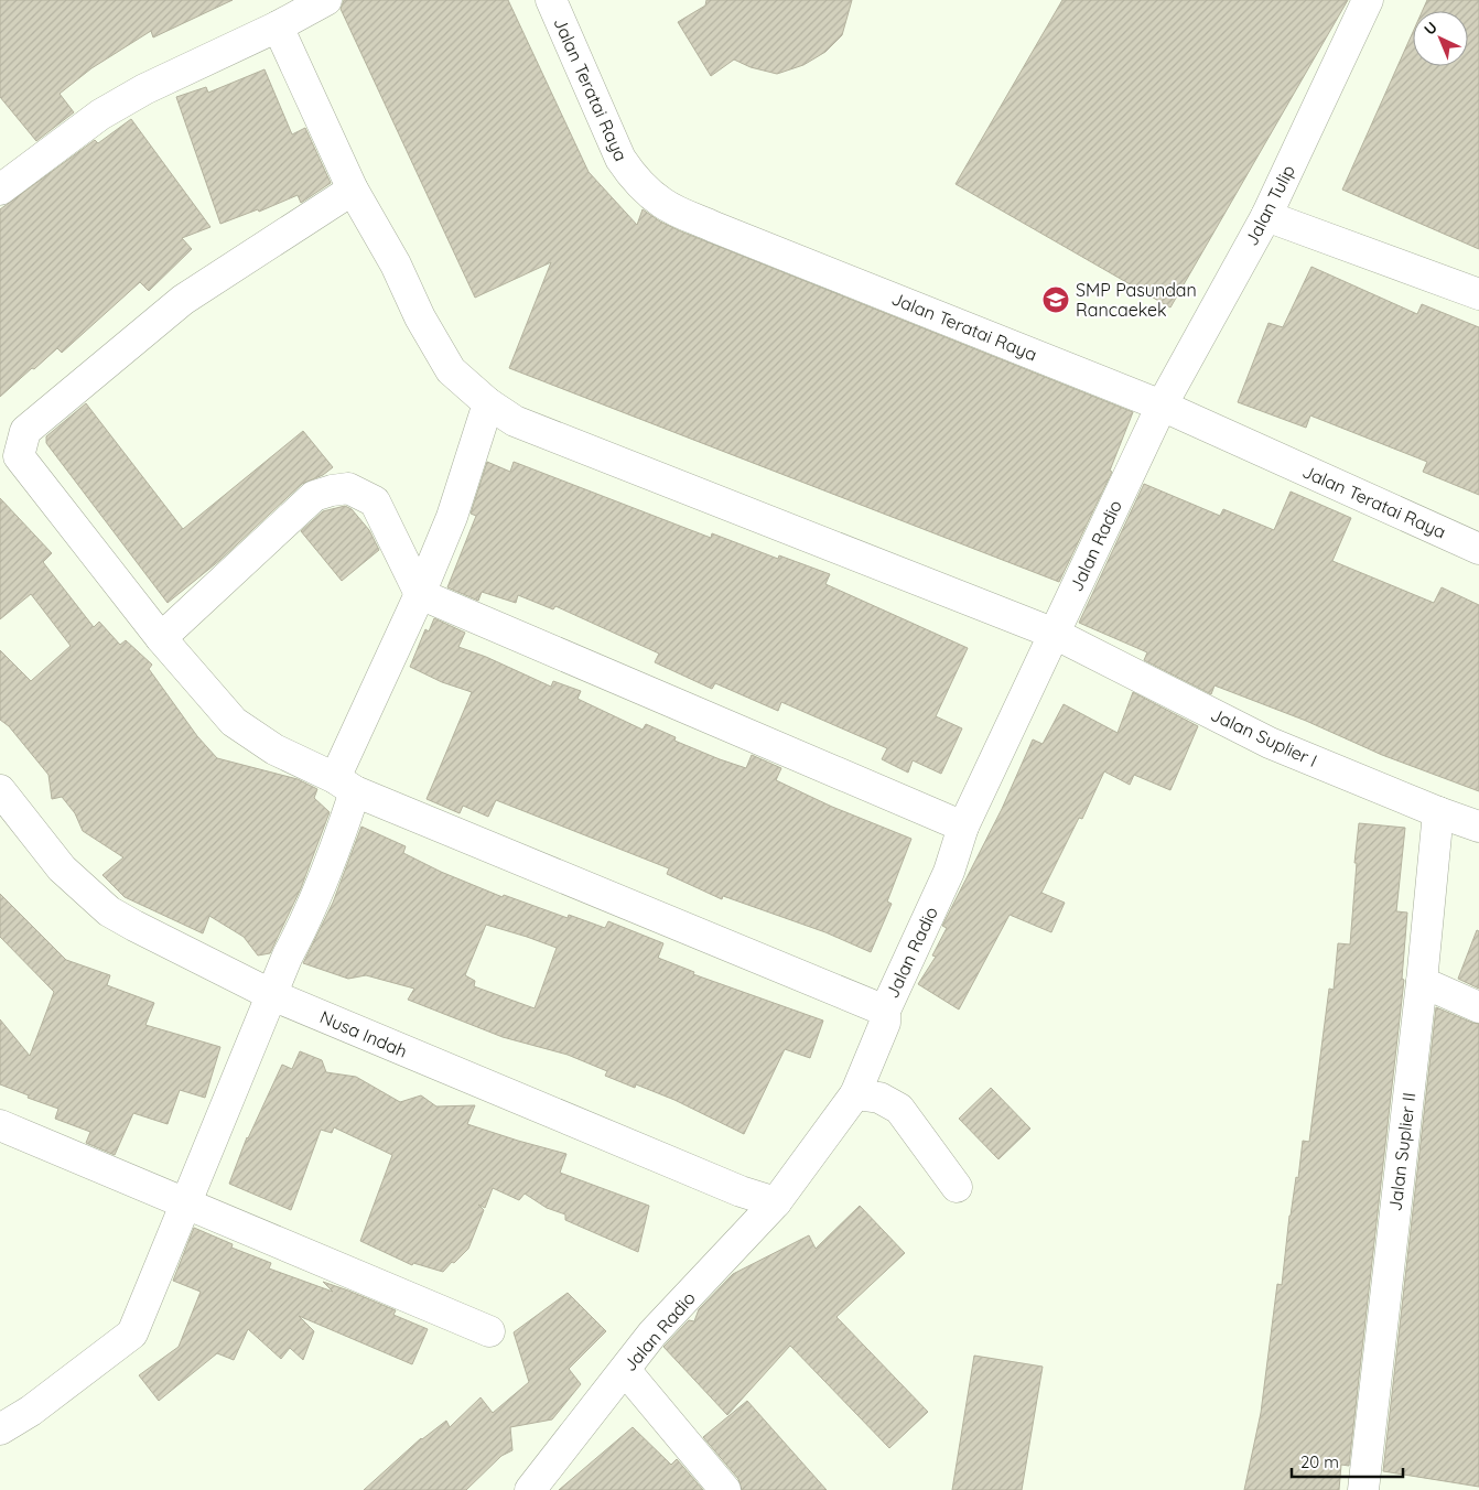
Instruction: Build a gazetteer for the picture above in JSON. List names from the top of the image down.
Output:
{
  "streets": {
    "street": [
      "Jalan Teratai Raya",
      "Jalan Tulip",
      "Jalan Radio",
      "Jalan Suplier I",
      "Nusa Indah",
      "Jalan Suplier II"
    ]
  },
  "crossings": [
    ["Jalan Teratai Raya", "Jalan Tulip"],
    ["Jalan Teratai Raya", "Jalan Radio"],
    ["Jalan Tulip", "Jalan Radio"],
    ["Jalan Radio", "Jalan Suplier I"],
    ["Jalan Radio", "Nusa Indah"],
    ["Jalan Suplier I", "Jalan Suplier II"]
  ],
  "places": {
    "school or university": ["SMP Pasundan Rancaekek"]
  },
  "scale_bar": "20 m",
  "north": "top left"
}
